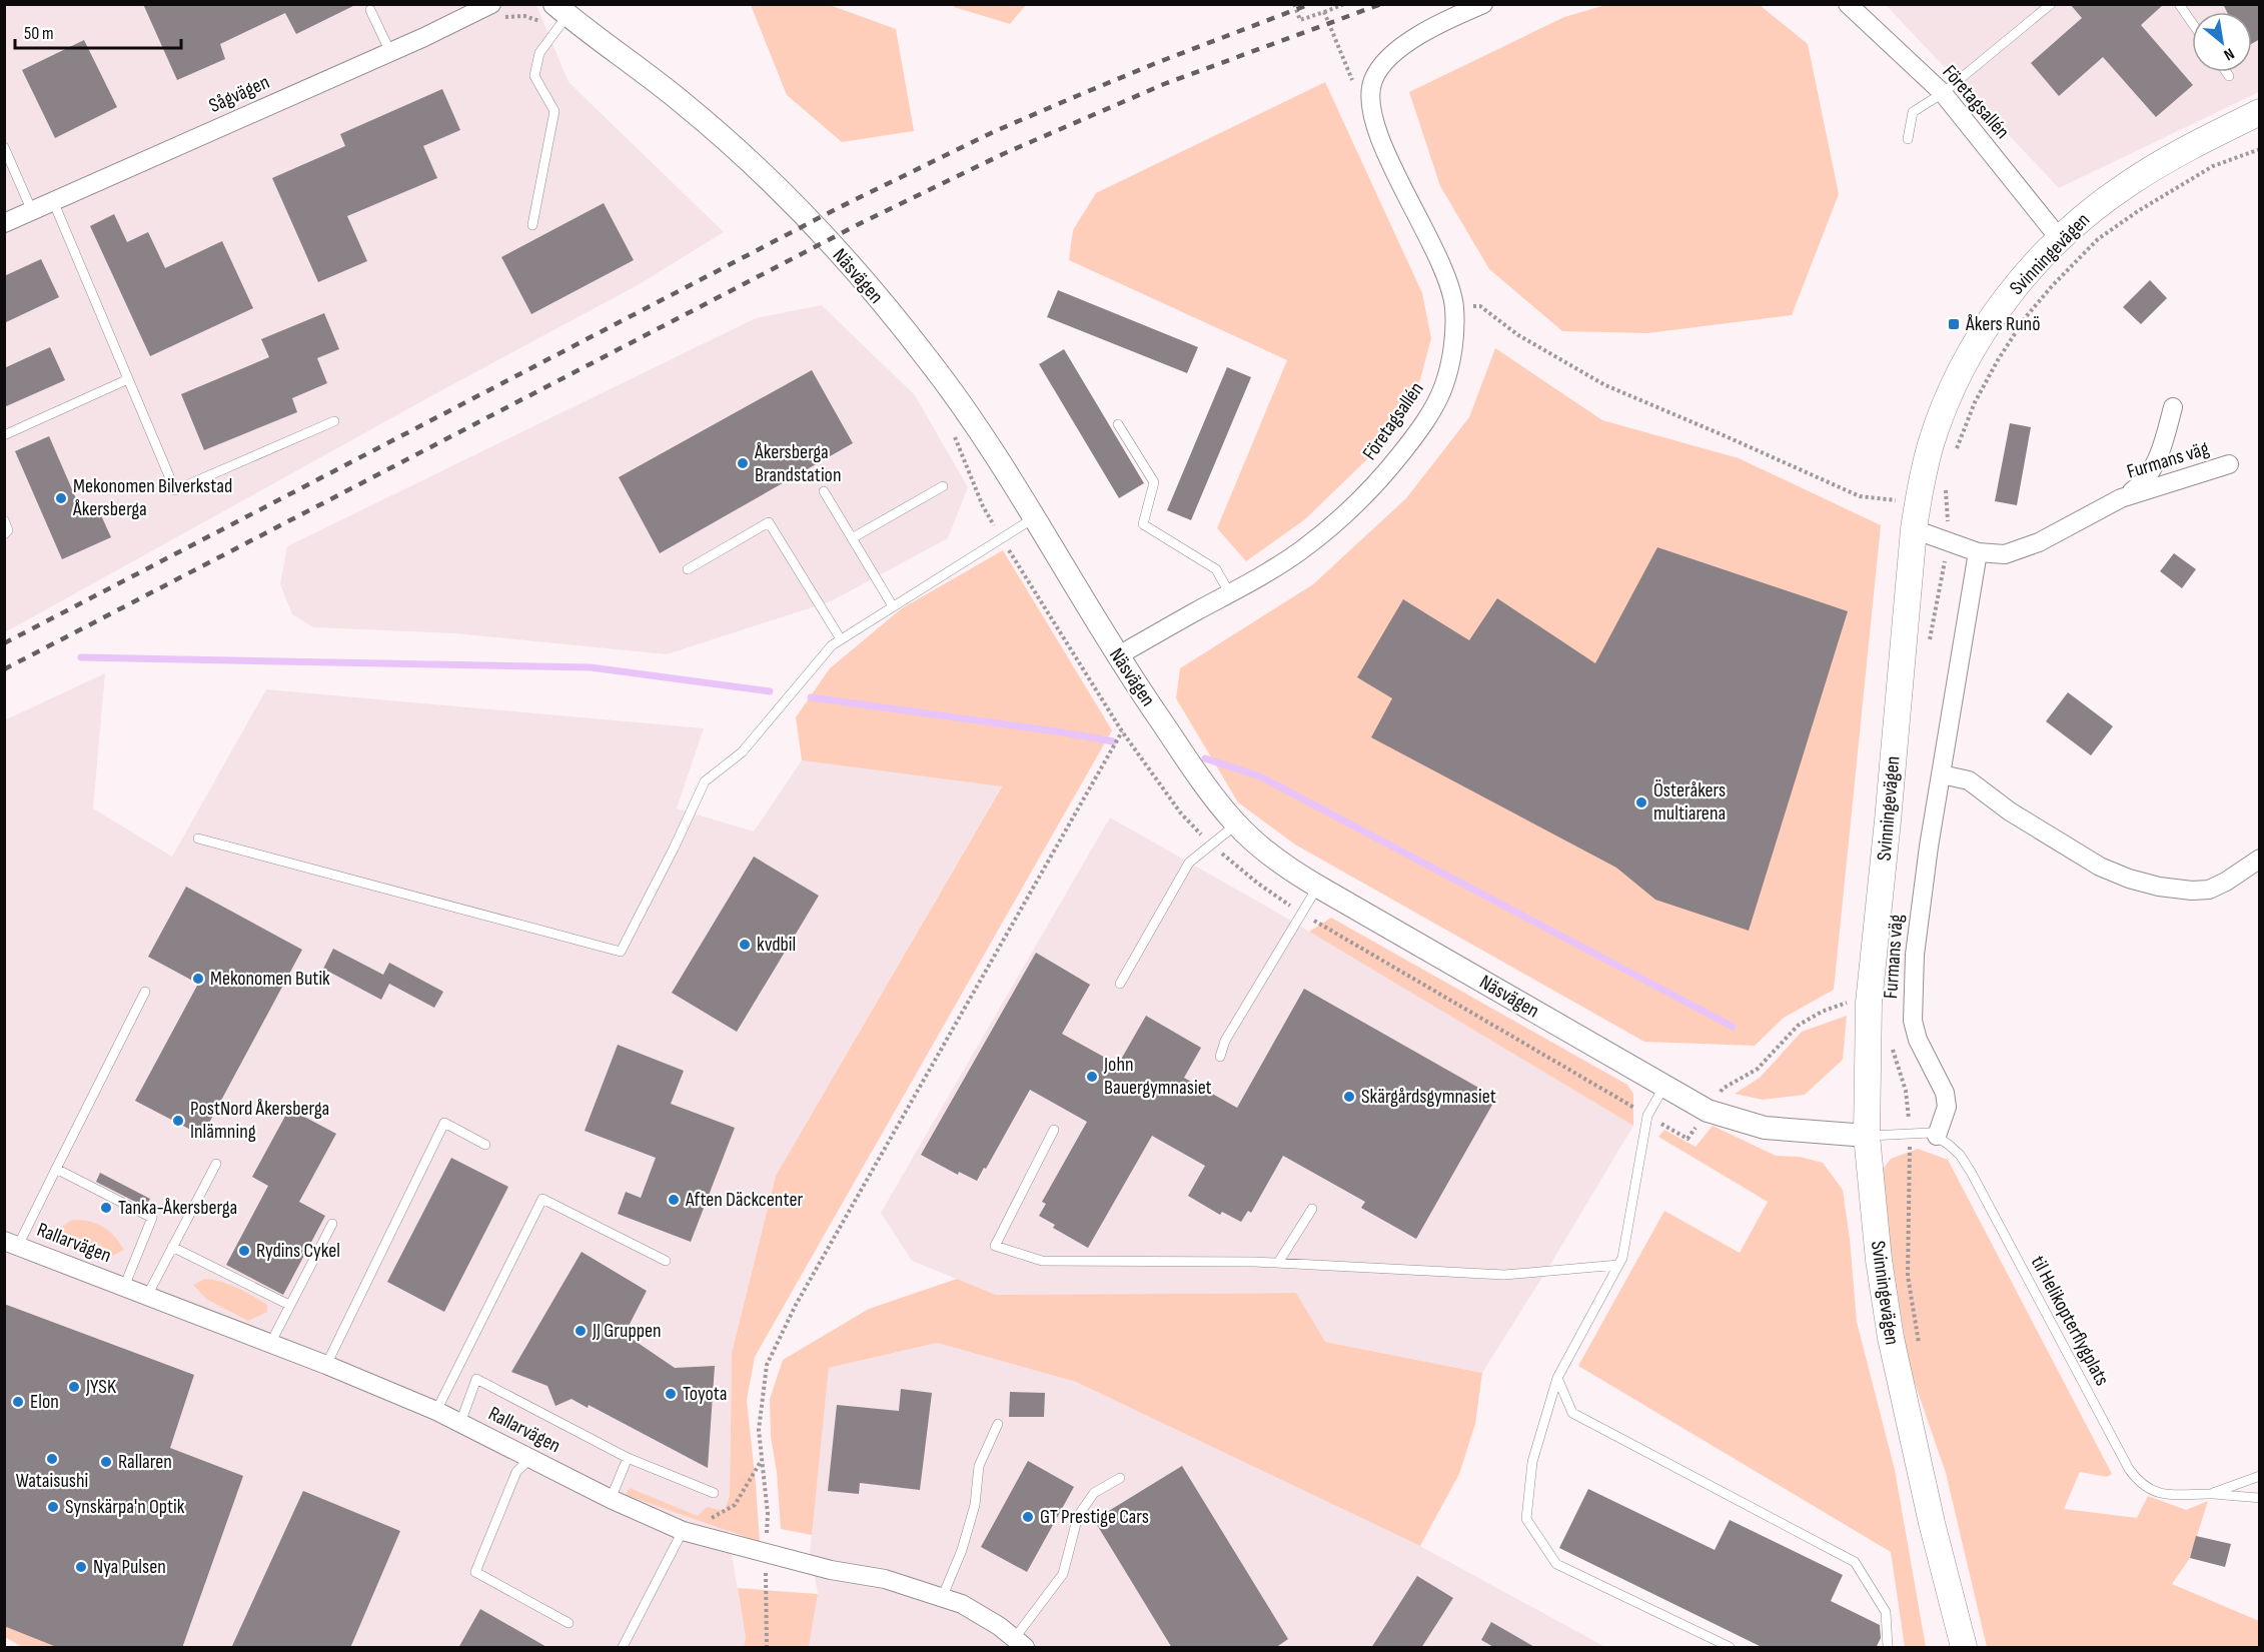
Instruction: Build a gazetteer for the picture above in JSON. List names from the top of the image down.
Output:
{
  "streets": {
    "main road": ["Svinningevägen"],
    "street": [
      "Sågvägen",
      "Företagsallén",
      "Näsvägen",
      "Furmans väg",
      "Rallarvägen"
    ],
    "lane": ["til Helikopterflygplats"]
  },
  "crossings": [
    ["Företagsallén", "Svinningevägen"],
    ["Företagsallén", "Näsvägen"],
    ["Svinningevägen", "Näsvägen"],
    ["Svinningevägen", "Furmans väg"],
    ["Furmans väg", "til Helikopterflygplats"]
  ],
  "places": {
    "transit": ["Åkers Runö"],
    "other": [
      "Åkersberga Brandstation",
      "Mekonomen Bilverkstad Åkersberga",
      "Österåkers multiarena",
      "kvdbil",
      "Mekonomen Butik",
      "John Bauergymnasiet",
      "Skärgårdsgymnasiet",
      "PostNord Åkersberga Inlämning",
      "Aften Däckcenter",
      "Tanka-Åkersberga",
      "Rydins Cykel",
      "JJ Gruppen",
      "JYSK",
      "Toyota",
      "Elon",
      "Wataisushi",
      "Rallaren",
      "Synskärpa'n Optik",
      "GT Prestige Cars",
      "Nya Pulsen"
    ]
  },
  "scale_bar": "50 m",
  "north": "bottom right"
}
